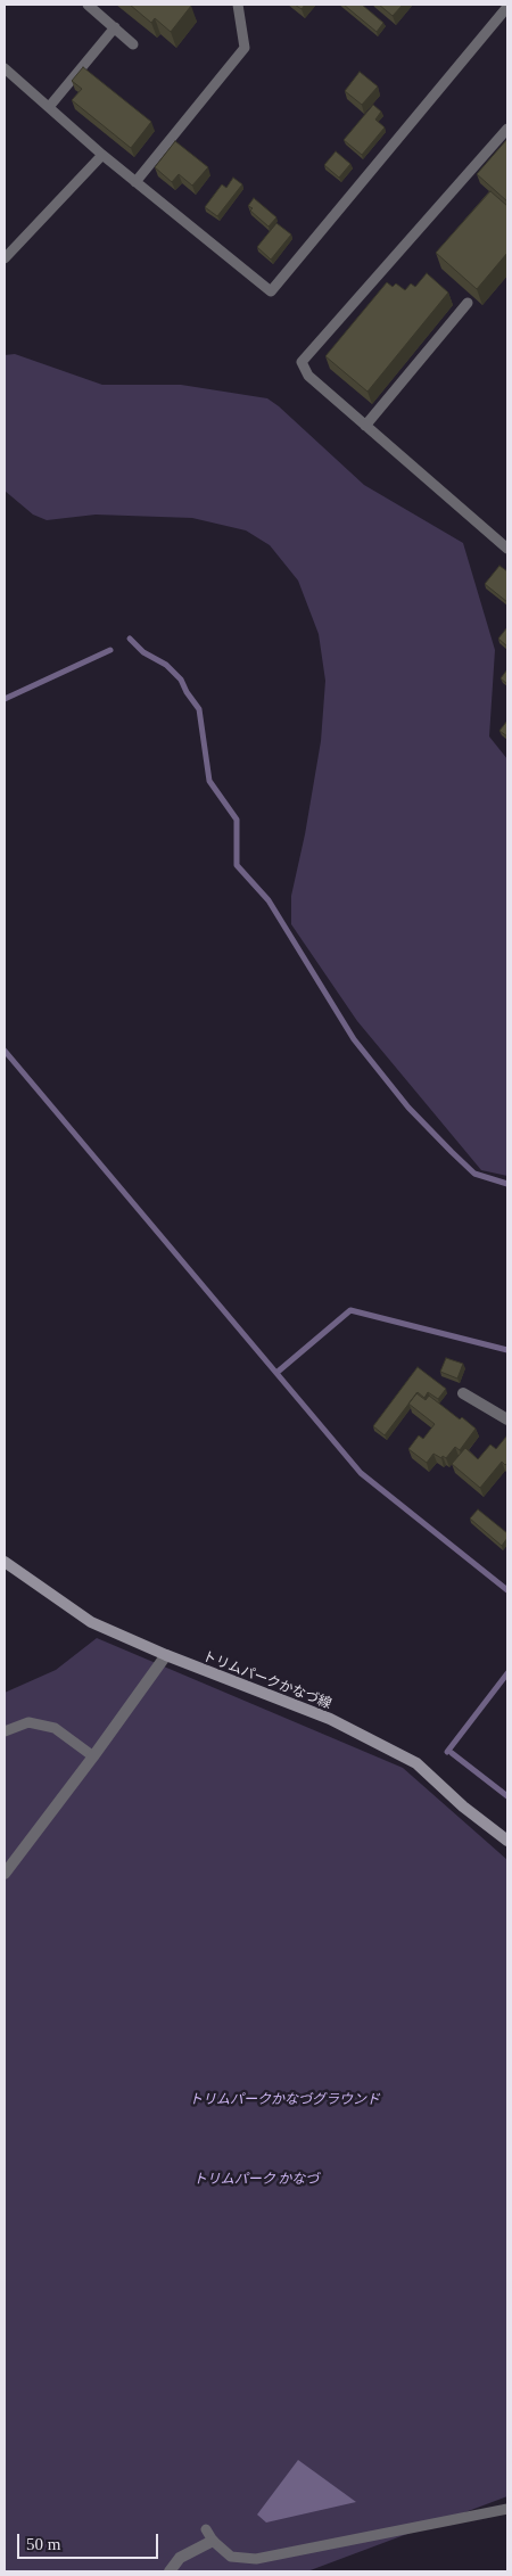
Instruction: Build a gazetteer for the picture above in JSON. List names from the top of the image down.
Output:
{
  "streets": {
    "main road": ["トリムパークかなづ線"]
  },
  "parks": ["トリムパークかなづグラウンド", "トリムパーク かなづ"],
  "scale_bar": "50 m"
}
